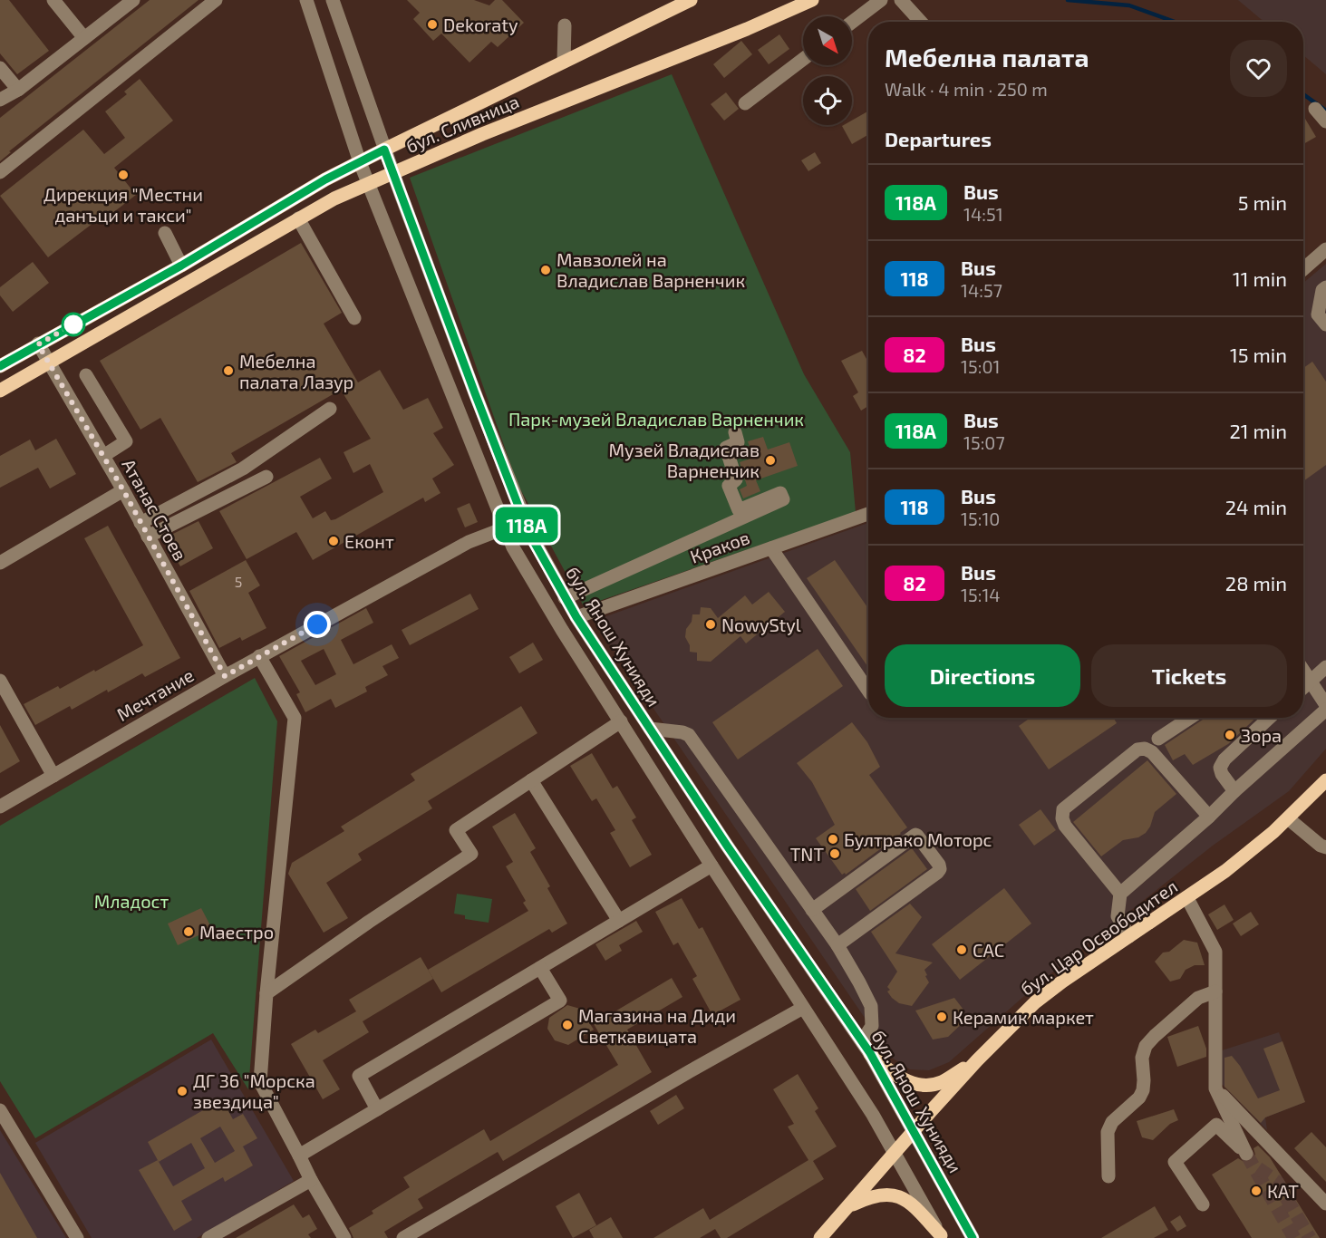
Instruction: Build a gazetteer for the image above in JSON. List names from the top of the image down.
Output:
{
  "streets": {
    "main road": ["бул. Сливница", "бул. Цар Освободител"],
    "street": [
      "Атанас Стоев",
      "Краков",
      "бул. Янош Хунияди",
      "Мечтание"
    ]
  },
  "crossings": [
    ["бул. Сливница", "Атанас Стоев"],
    ["бул. Сливница", "бул. Янош Хунияди"],
    ["Атанас Стоев", "Мечтание"],
    ["Краков", "бул. Янош Хунияди"],
    ["бул. Янош Хунияди", "бул. Цар Освободител"]
  ],
  "parks": ["Парк-музей Владислав Варненчик", "Младост"],
  "places": [
    "Dekoraty",
    "Дирекция \"Местни данъци и такси\"",
    "Мавзолей на Владислав Варненчик",
    "Мебелна палата Лазур",
    "Музей Владислав Варненчик",
    "Еконт",
    "NowyStyl",
    "Зора",
    "Бултрако Моторс",
    "TNT",
    "Маестро",
    "САС",
    "Керамик маркет",
    "Магазина на Диди Светкавицата",
    "ДГ 36 \"Морска звездица\"",
    "КАТ"
  ],
  "lines": ["bus line 118А"],
  "house_numbers": ["5"],
  "north": "bottom right",
  "page": {
    "on_map": "118А",
    "heading": [
      ["Мебелна палата", "Walk · 4 min · 250 m"],
      "Departures"
    ],
    "list": [
      {
        "mark": "118А",
        "name": "Bus",
        "note": "14:51",
        "value": "5 min"
      },
      {
        "mark": "118",
        "name": "Bus",
        "note": "14:57",
        "value": "11 min"
      },
      {
        "mark": "82",
        "name": "Bus",
        "note": "15:01",
        "value": "15 min"
      },
      {
        "mark": "118А",
        "name": "Bus",
        "note": "15:07",
        "value": "21 min"
      },
      {
        "mark": "118",
        "name": "Bus",
        "note": "15:10",
        "value": "24 min"
      },
      {
        "mark": "82",
        "name": "Bus",
        "note": "15:14",
        "value": "28 min"
      }
    ],
    "buttons": ["Directions", "Tickets"]
  }
}
